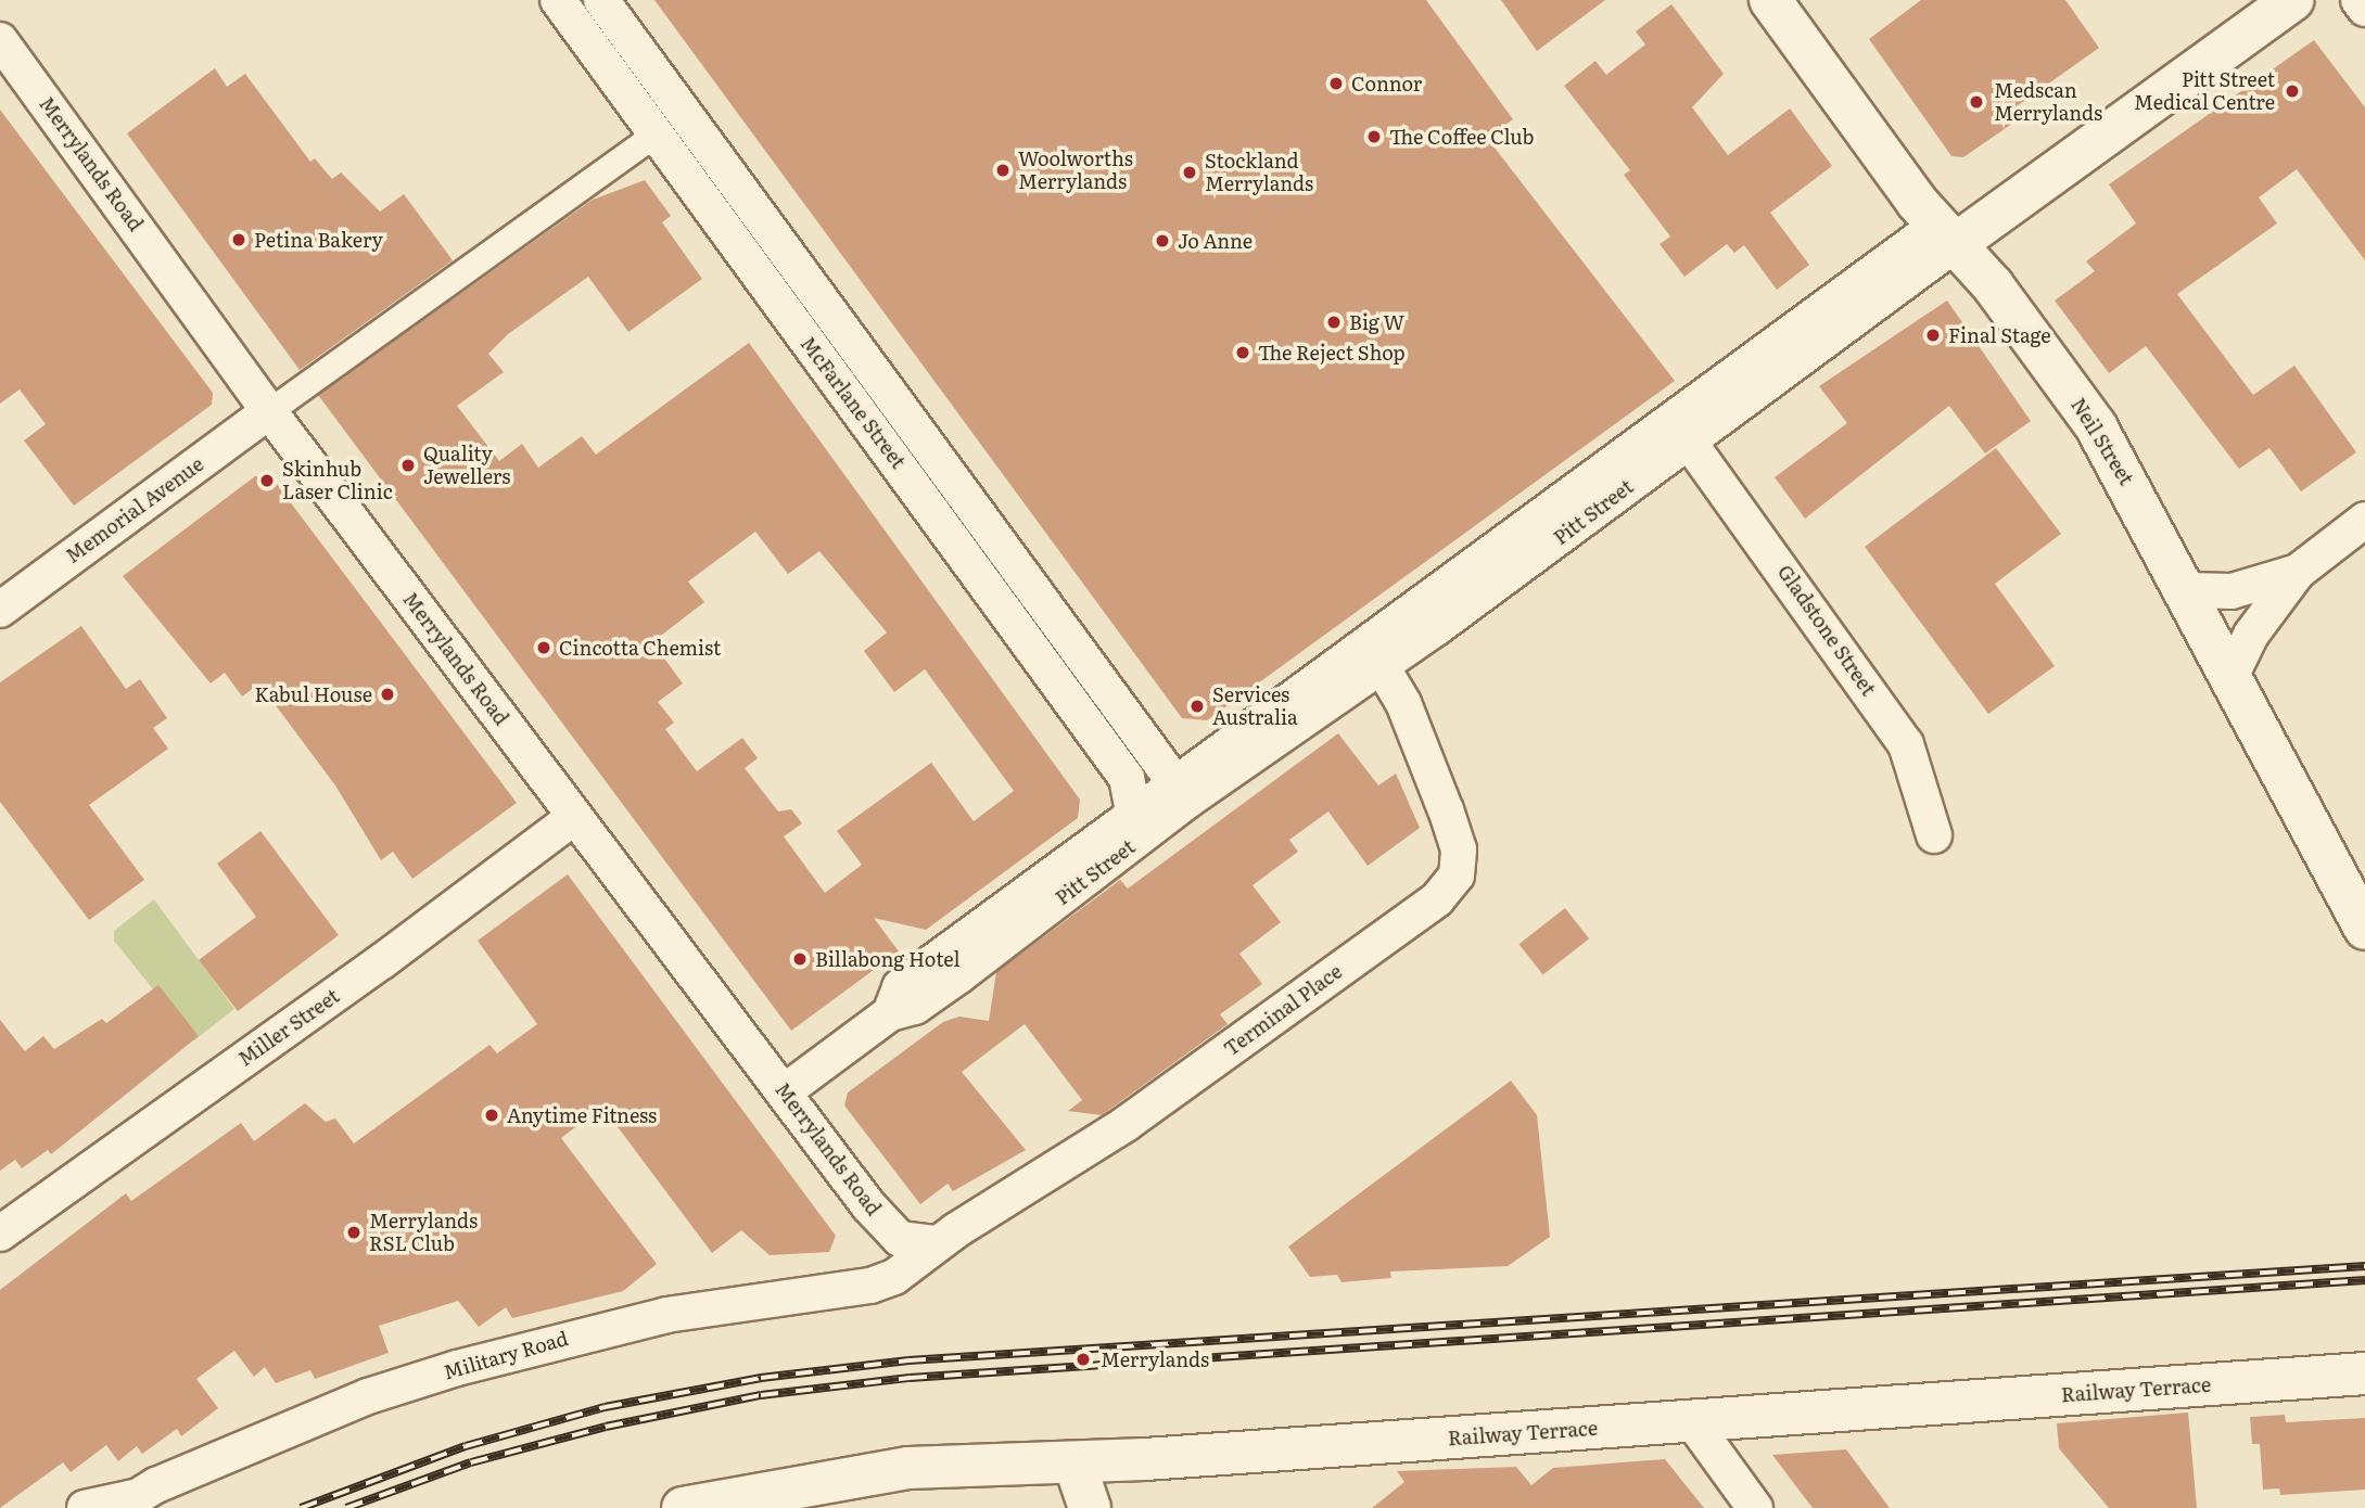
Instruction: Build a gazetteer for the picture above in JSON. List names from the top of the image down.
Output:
{
  "streets": {
    "main road": ["Neil Street", "Pitt Street", "Railway Terrace"],
    "street": [
      "Merrylands Road",
      "McFarlane Street",
      "Memorial Avenue",
      "Gladstone Street",
      "Terminal Place",
      "Miller Street",
      "Military Road"
    ]
  },
  "crossings": [
    ["Merrylands Road", "Memorial Avenue"],
    ["Merrylands Road", "Pitt Street"],
    ["Merrylands Road", "Terminal Place"],
    ["Merrylands Road", "Miller Street"],
    ["McFarlane Street", "Pitt Street"],
    ["Neil Street", "Pitt Street"],
    ["Pitt Street", "Gladstone Street"],
    ["Pitt Street", "Terminal Place"],
    ["Terminal Place", "Military Road"]
  ],
  "places": [
    "Connor",
    "Pitt Street Medical Centre",
    "Medscan Merrylands",
    "The Coffee Club",
    "Woolworths Merrylands",
    "Stockland Merrylands",
    "Petina Bakery",
    "Jo Anne",
    "Big W",
    "Final Stage",
    "The Reject Shop",
    "Quality Jewellers",
    "Skinhub Laser Clinic",
    "Cincotta Chemist",
    "Kabul House",
    "Services Australia",
    "Billabong Hotel",
    "Anytime Fitness",
    "Merrylands RSL Club",
    "Merrylands"
  ]
}
